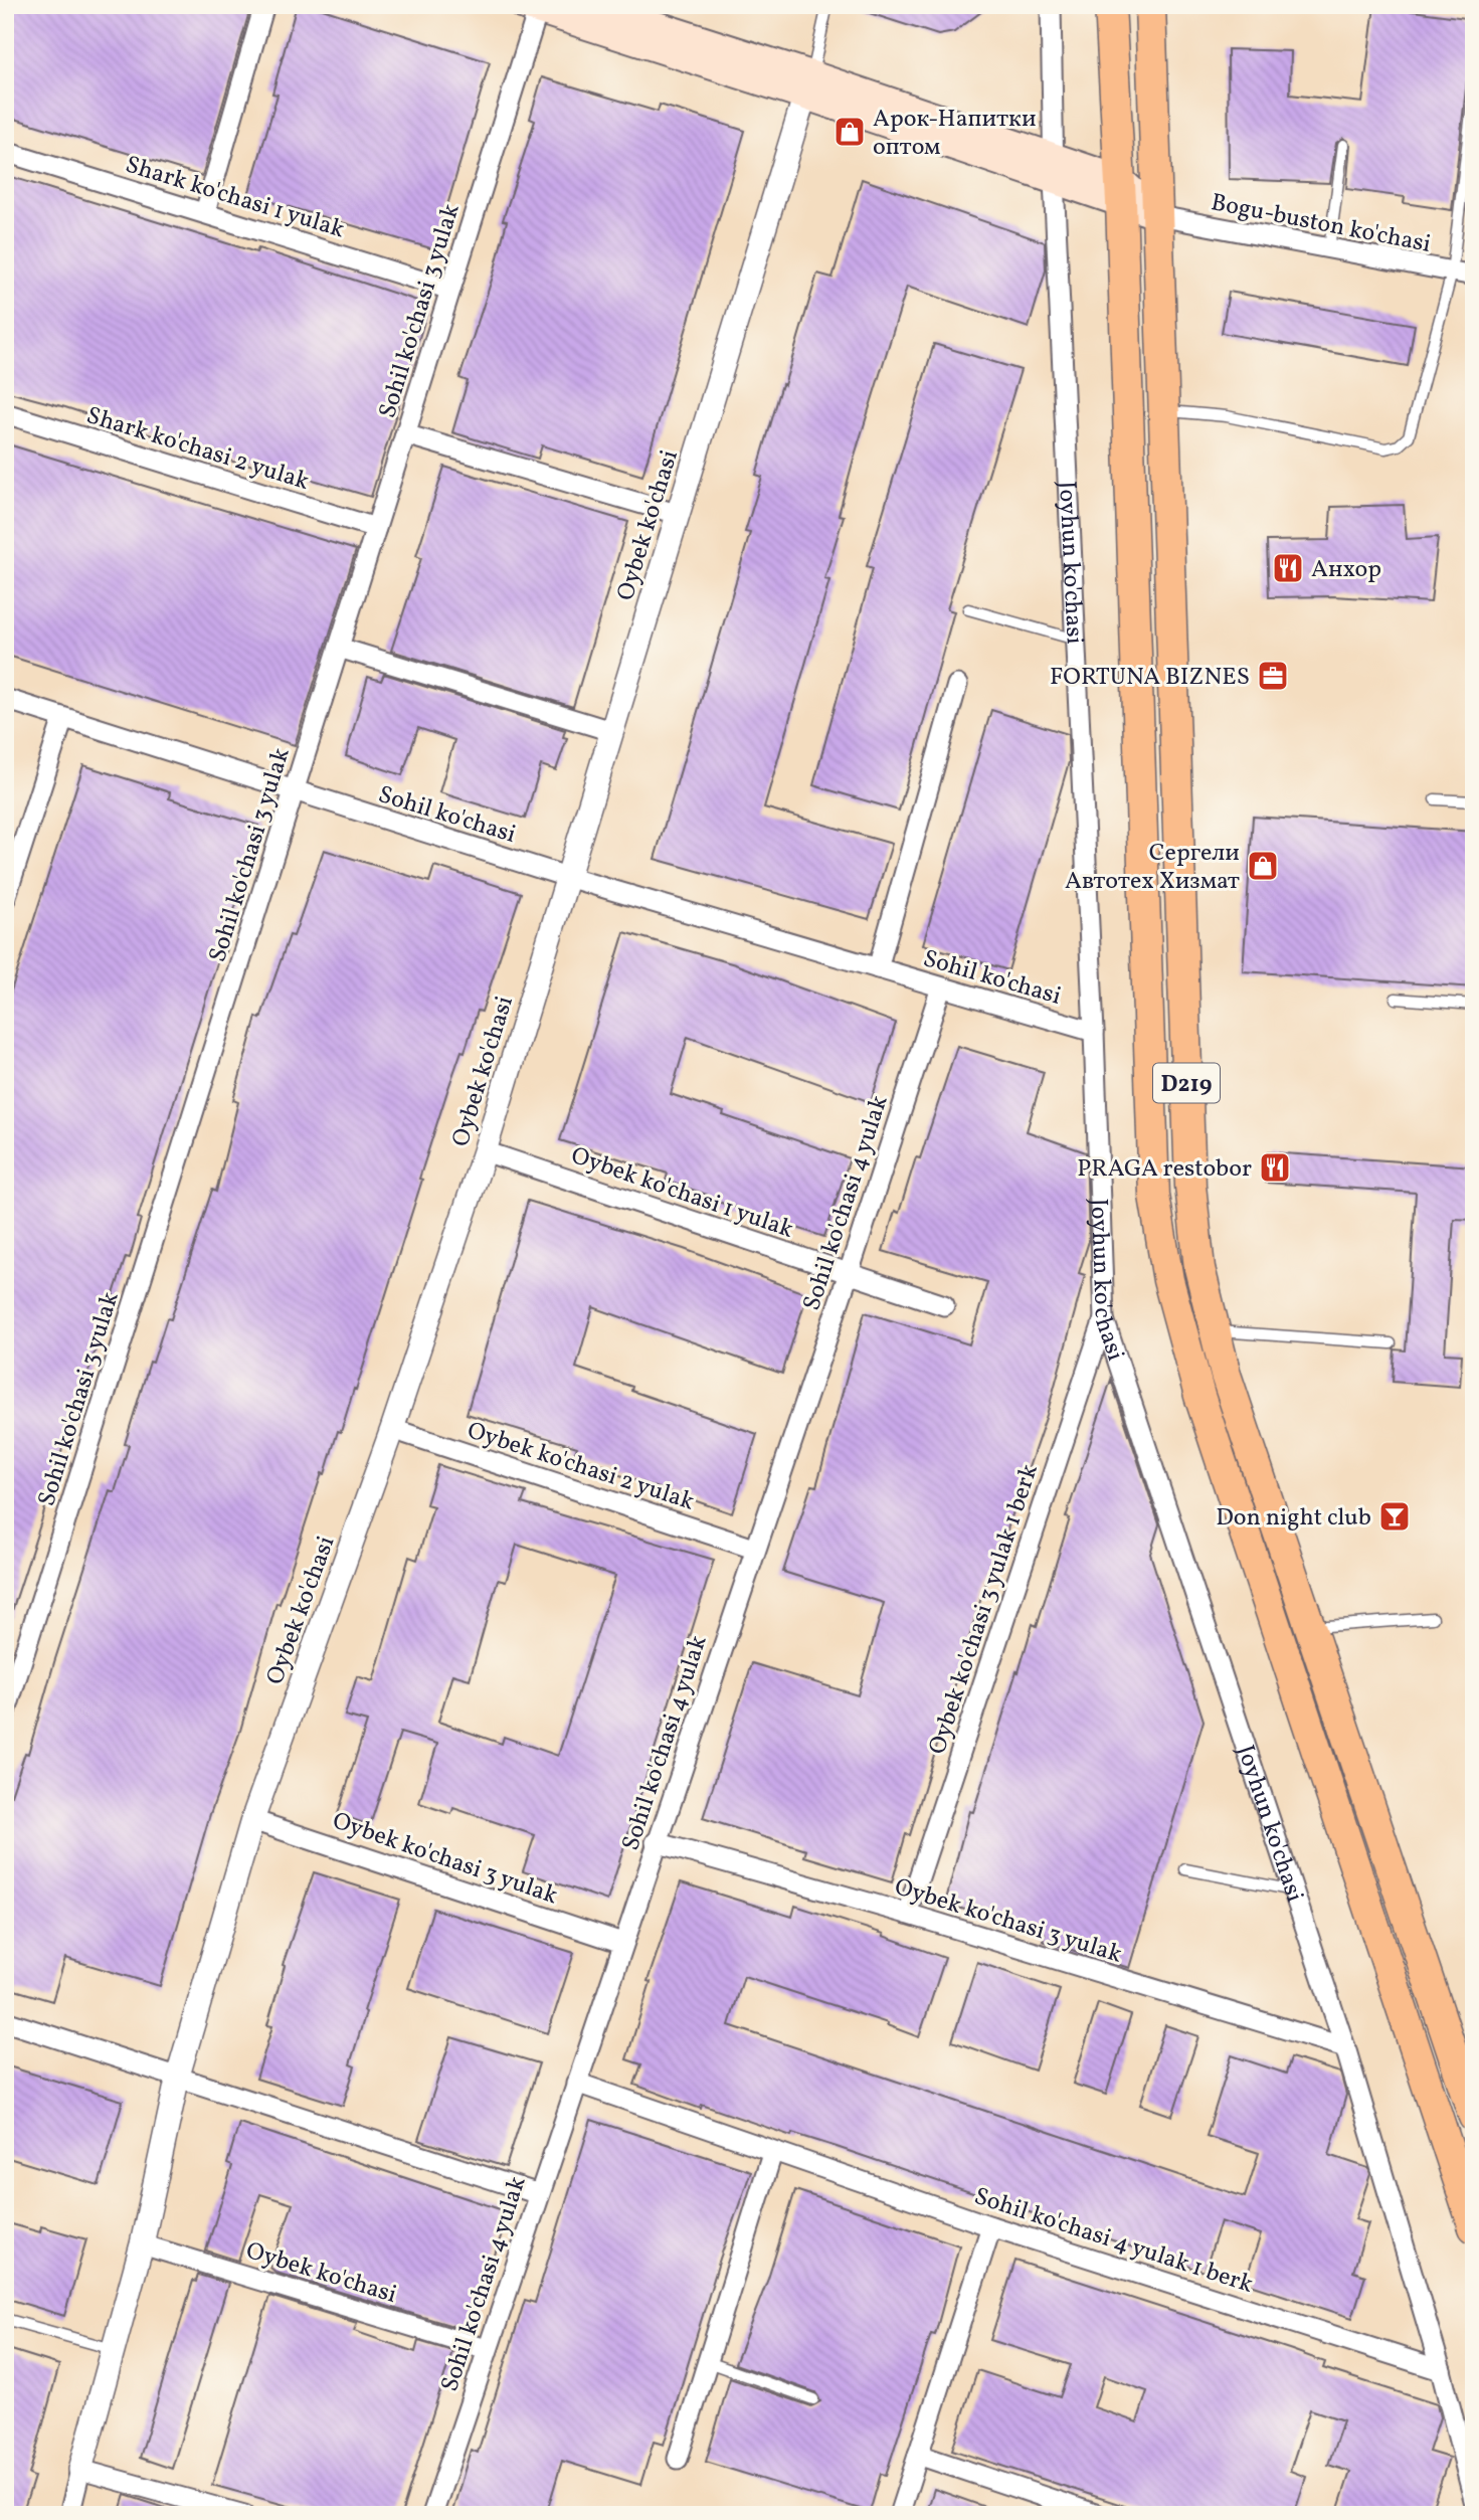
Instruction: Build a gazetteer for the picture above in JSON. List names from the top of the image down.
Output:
{
  "streets": {
    "main road": ["D219"],
    "street": [
      "Shark ko'chasi 1 yulak",
      "Bogu-buston ko'chasi",
      "Sohil ko'chasi 3 yulak",
      "Shark ko'chasi 2 yulak",
      "Oybek ko'chasi",
      "Joyhun ko'chasi",
      "Sohil ko'chasi",
      "Oybek ko'chasi 1 yulak",
      "Sohil ko'chasi 4 yulak",
      "Oybek ko'chasi 2 yulak",
      "Oybek ko'chasi 3 yulak 1 berk",
      "Oybek ko'chasi 3 yulak",
      "Sohil ko'chasi 4 yulak 1 berk"
    ]
  },
  "crossings": [
    ["Shark ko'chasi 1 yulak", "Sohil ko'chasi 3 yulak"],
    ["Bogu-buston ko'chasi", "D219"],
    ["Sohil ko'chasi 3 yulak", "Shark ko'chasi 2 yulak"],
    ["Sohil ko'chasi 3 yulak", "Sohil ko'chasi"],
    ["Oybek ko'chasi", "Sohil ko'chasi"],
    ["Oybek ko'chasi", "Oybek ko'chasi 1 yulak"],
    ["Oybek ko'chasi", "Sohil ko'chasi 4 yulak"],
    ["Oybek ko'chasi", "Oybek ko'chasi 2 yulak"],
    ["Oybek ko'chasi", "Oybek ko'chasi 3 yulak"],
    ["Joyhun ko'chasi", "Sohil ko'chasi"],
    ["Joyhun ko'chasi", "Oybek ko'chasi 3 yulak 1 berk"],
    ["Joyhun ko'chasi", "Oybek ko'chasi 3 yulak"],
    ["Joyhun ko'chasi", "Sohil ko'chasi 4 yulak 1 berk"],
    ["Sohil ko'chasi", "Sohil ko'chasi 4 yulak"],
    ["Oybek ko'chasi 1 yulak", "Sohil ko'chasi 4 yulak"],
    ["Sohil ko'chasi 4 yulak", "Oybek ko'chasi 2 yulak"],
    ["Sohil ko'chasi 4 yulak", "Oybek ko'chasi 3 yulak"],
    ["Sohil ko'chasi 4 yulak", "Sohil ko'chasi 4 yulak 1 berk"],
    ["Oybek ko'chasi 3 yulak 1 berk", "Oybek ko'chasi 3 yulak"]
  ],
  "places": {
    "shop": ["Арок-Напитки оптом", "Сергели Автотех Хизмат"],
    "restaurant": ["Анхор", "PRAGA restobor"],
    "office": ["FORTUNA BIZNES"],
    "bar": ["Don night club"]
  }
}
